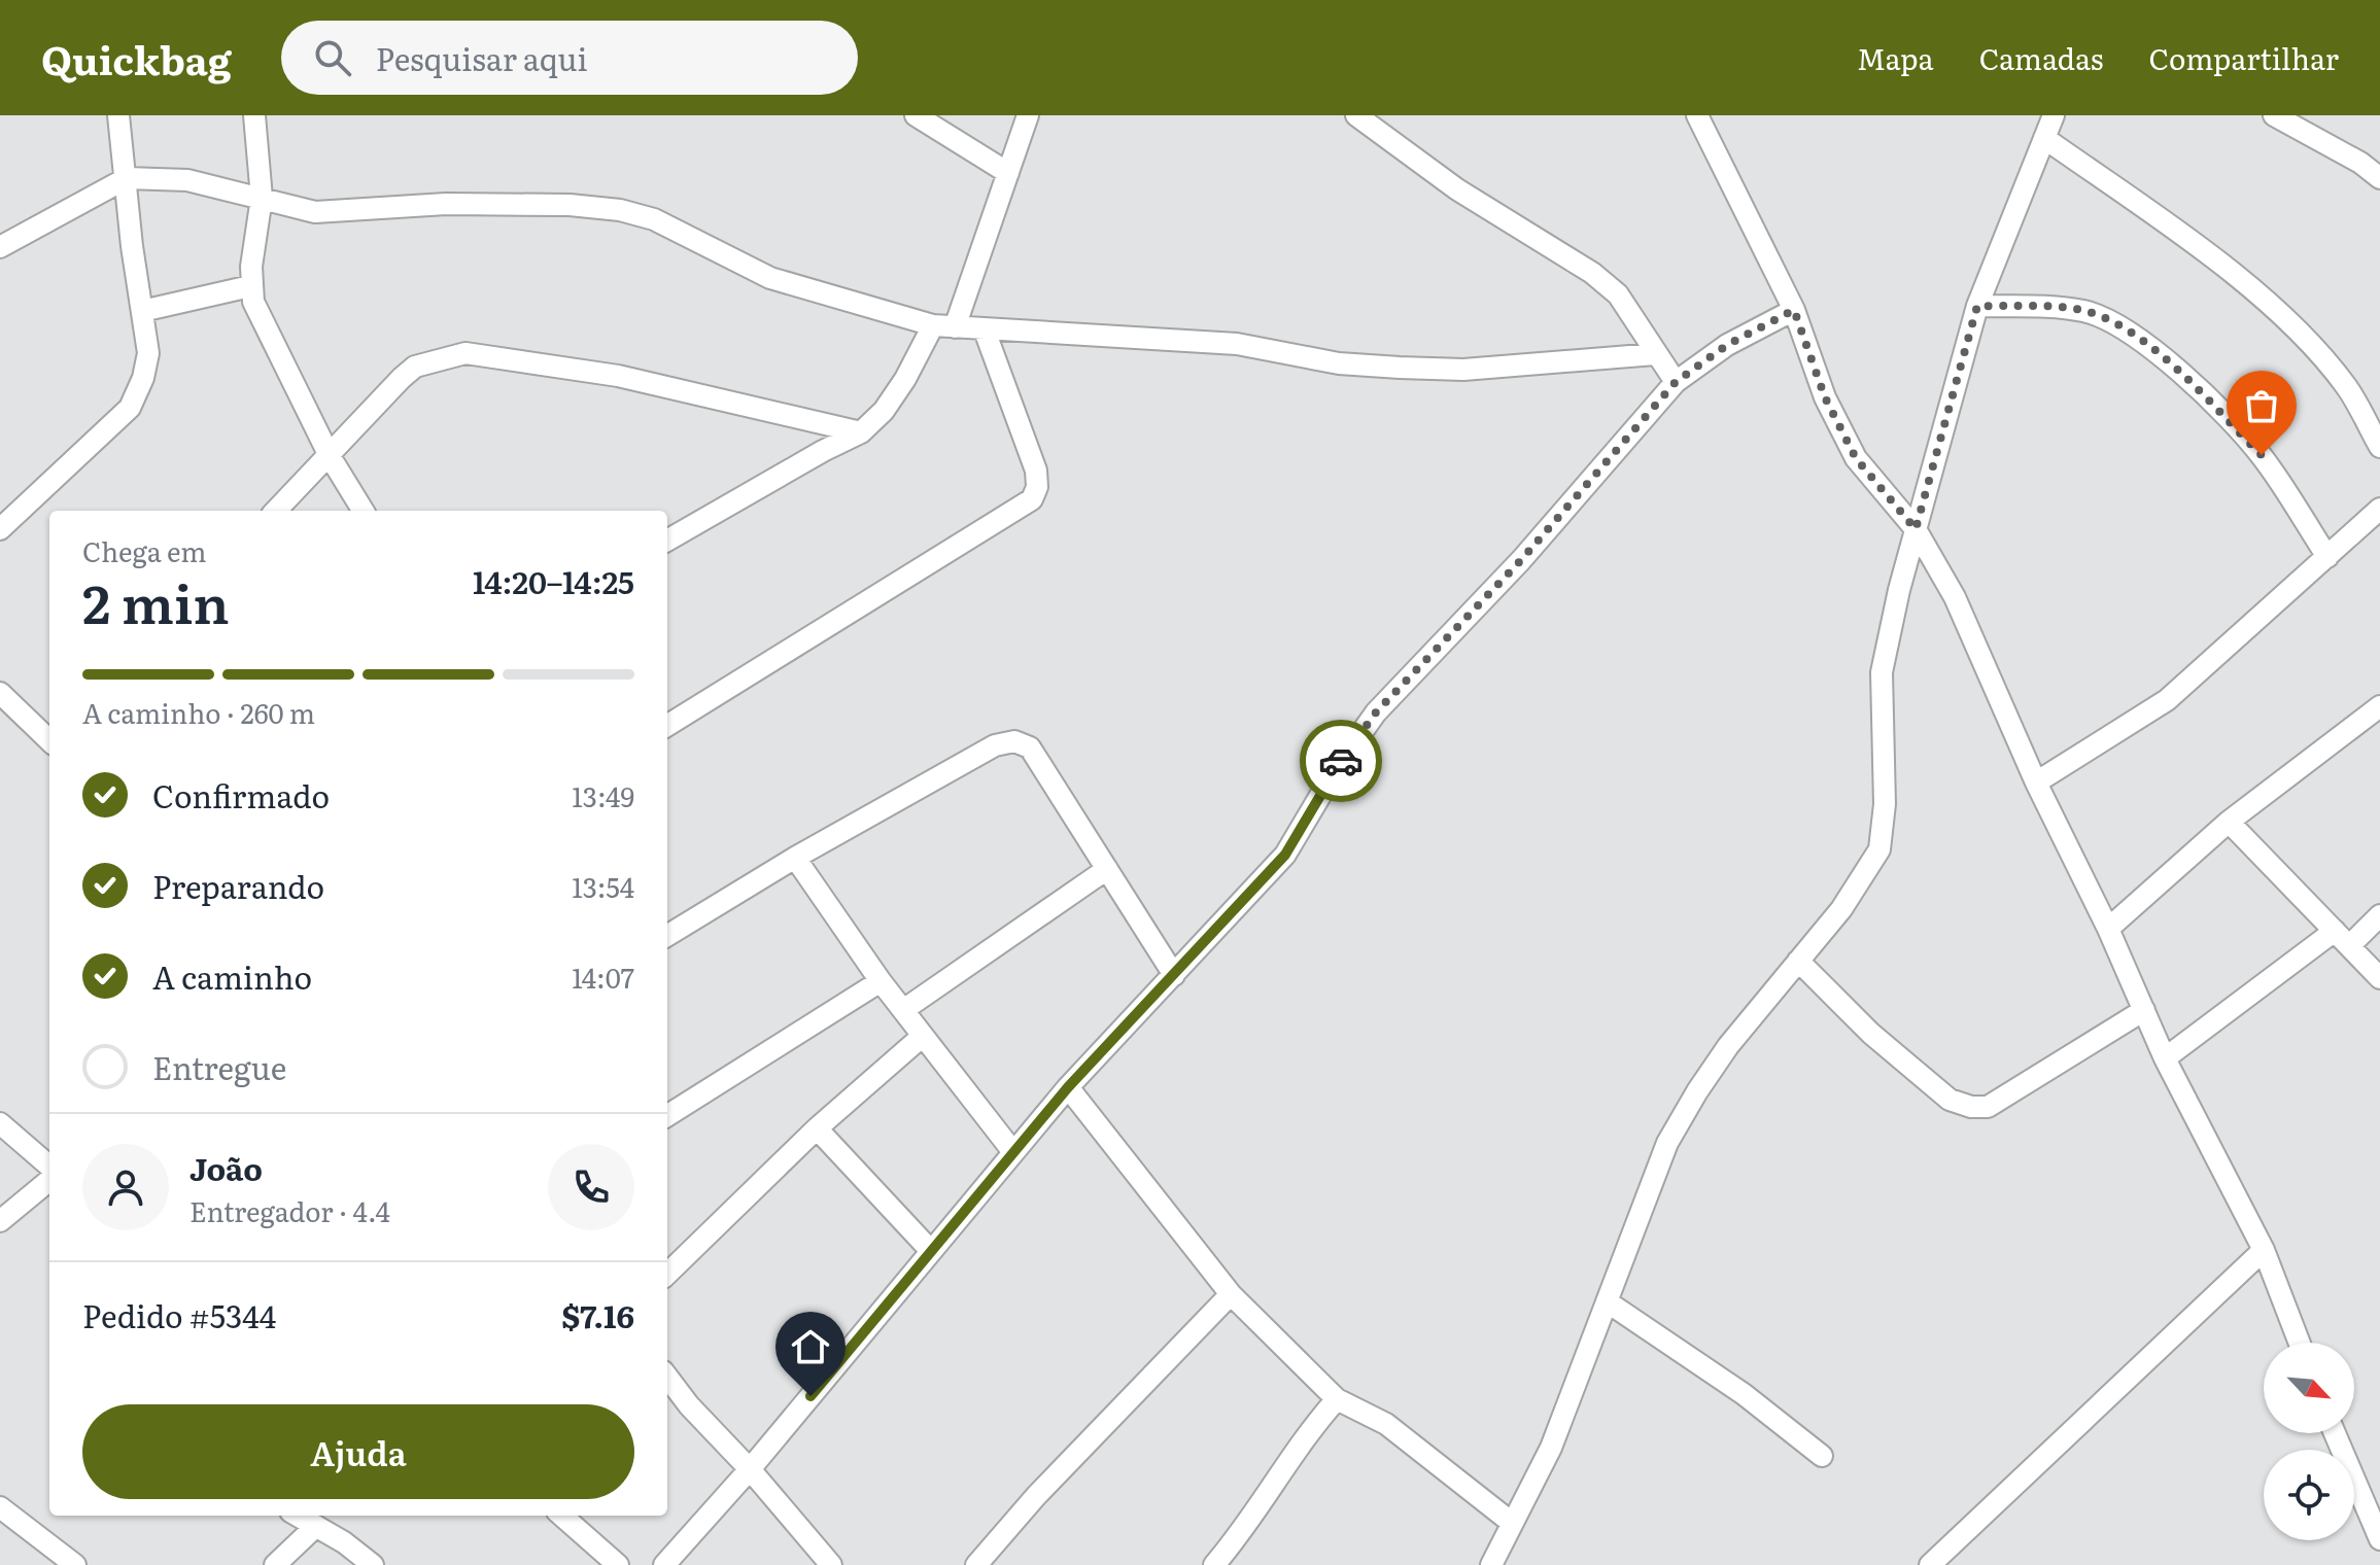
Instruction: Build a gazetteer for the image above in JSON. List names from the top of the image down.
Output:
{
  "north": "bottom right",
  "page": {
    "header": "Quickbag",
    "search": "Pesquisar aqui",
    "nav": ["Mapa", "Camadas", "Compartilhar"],
    "heading": ["2 min", "Chega em", "14:20–14:25"],
    "panel": [
      "João",
      "Entregador · 4.4",
      "Pedido #5344",
      "$7.16"
    ],
    "bar": "A caminho · 260 m",
    "list": [
      ["Confirmado", "13:49"],
      ["Preparando", "13:54"],
      ["A caminho", "14:07"],
      "Entregue"
    ],
    "buttons": "Ajuda"
  }
}
